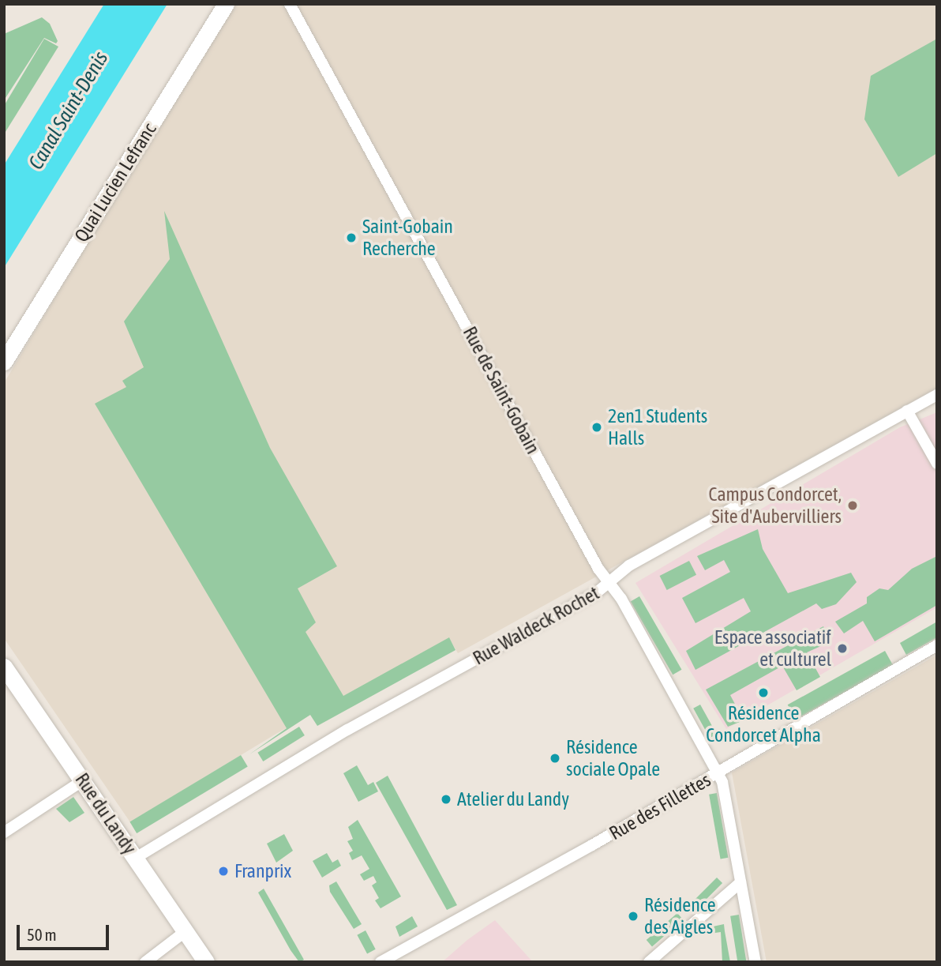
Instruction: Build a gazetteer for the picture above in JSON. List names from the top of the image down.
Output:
{
  "streets": {
    "main road": ["Quai Lucien Lefranc", "Rue du Landy"],
    "street": ["Rue de Saint-Gobain", "Rue Waldeck Rochet", "Rue des Fillettes"]
  },
  "crossings": [
    ["Rue de Saint-Gobain", "Rue Waldeck Rochet"],
    ["Rue de Saint-Gobain", "Rue des Fillettes"],
    ["Rue Waldeck Rochet", "Rue du Landy"]
  ],
  "water": ["Canal Saint-Denis"],
  "places": [
    "Saint-Gobain Recherche",
    "2en1 Students Halls",
    "Campus Condorcet, Site d'Aubervilliers",
    "Espace associatif et culturel",
    "Résidence Condorcet Alpha",
    "Résidence sociale Opale",
    "Atelier du Landy",
    "Franprix",
    "Résidence des Aigles"
  ],
  "scale_bar": "50 m"
}
